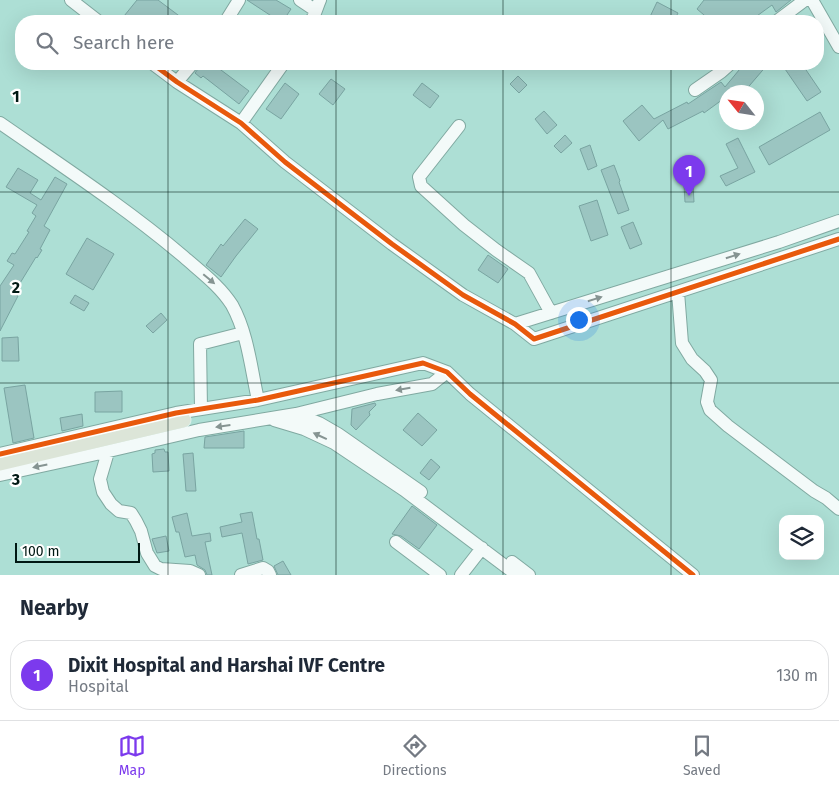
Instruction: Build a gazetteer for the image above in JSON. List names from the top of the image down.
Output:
{
  "scale_bar": "100 m",
  "north": "top left",
  "page": {
    "search": "Search here",
    "pins": "1",
    "scale": "100 m",
    "heading": "Nearby",
    "list": [
      {
        "mark": "1",
        "name": "Dixit Hospital and Harshai IVF Centre",
        "note": "Hospital",
        "value": "130 m"
      }
    ],
    "nav": ["Map", "Directions", "Saved"]
  },
  "grid": {
    "rows": ["1", "2", "3"]
  }
}
